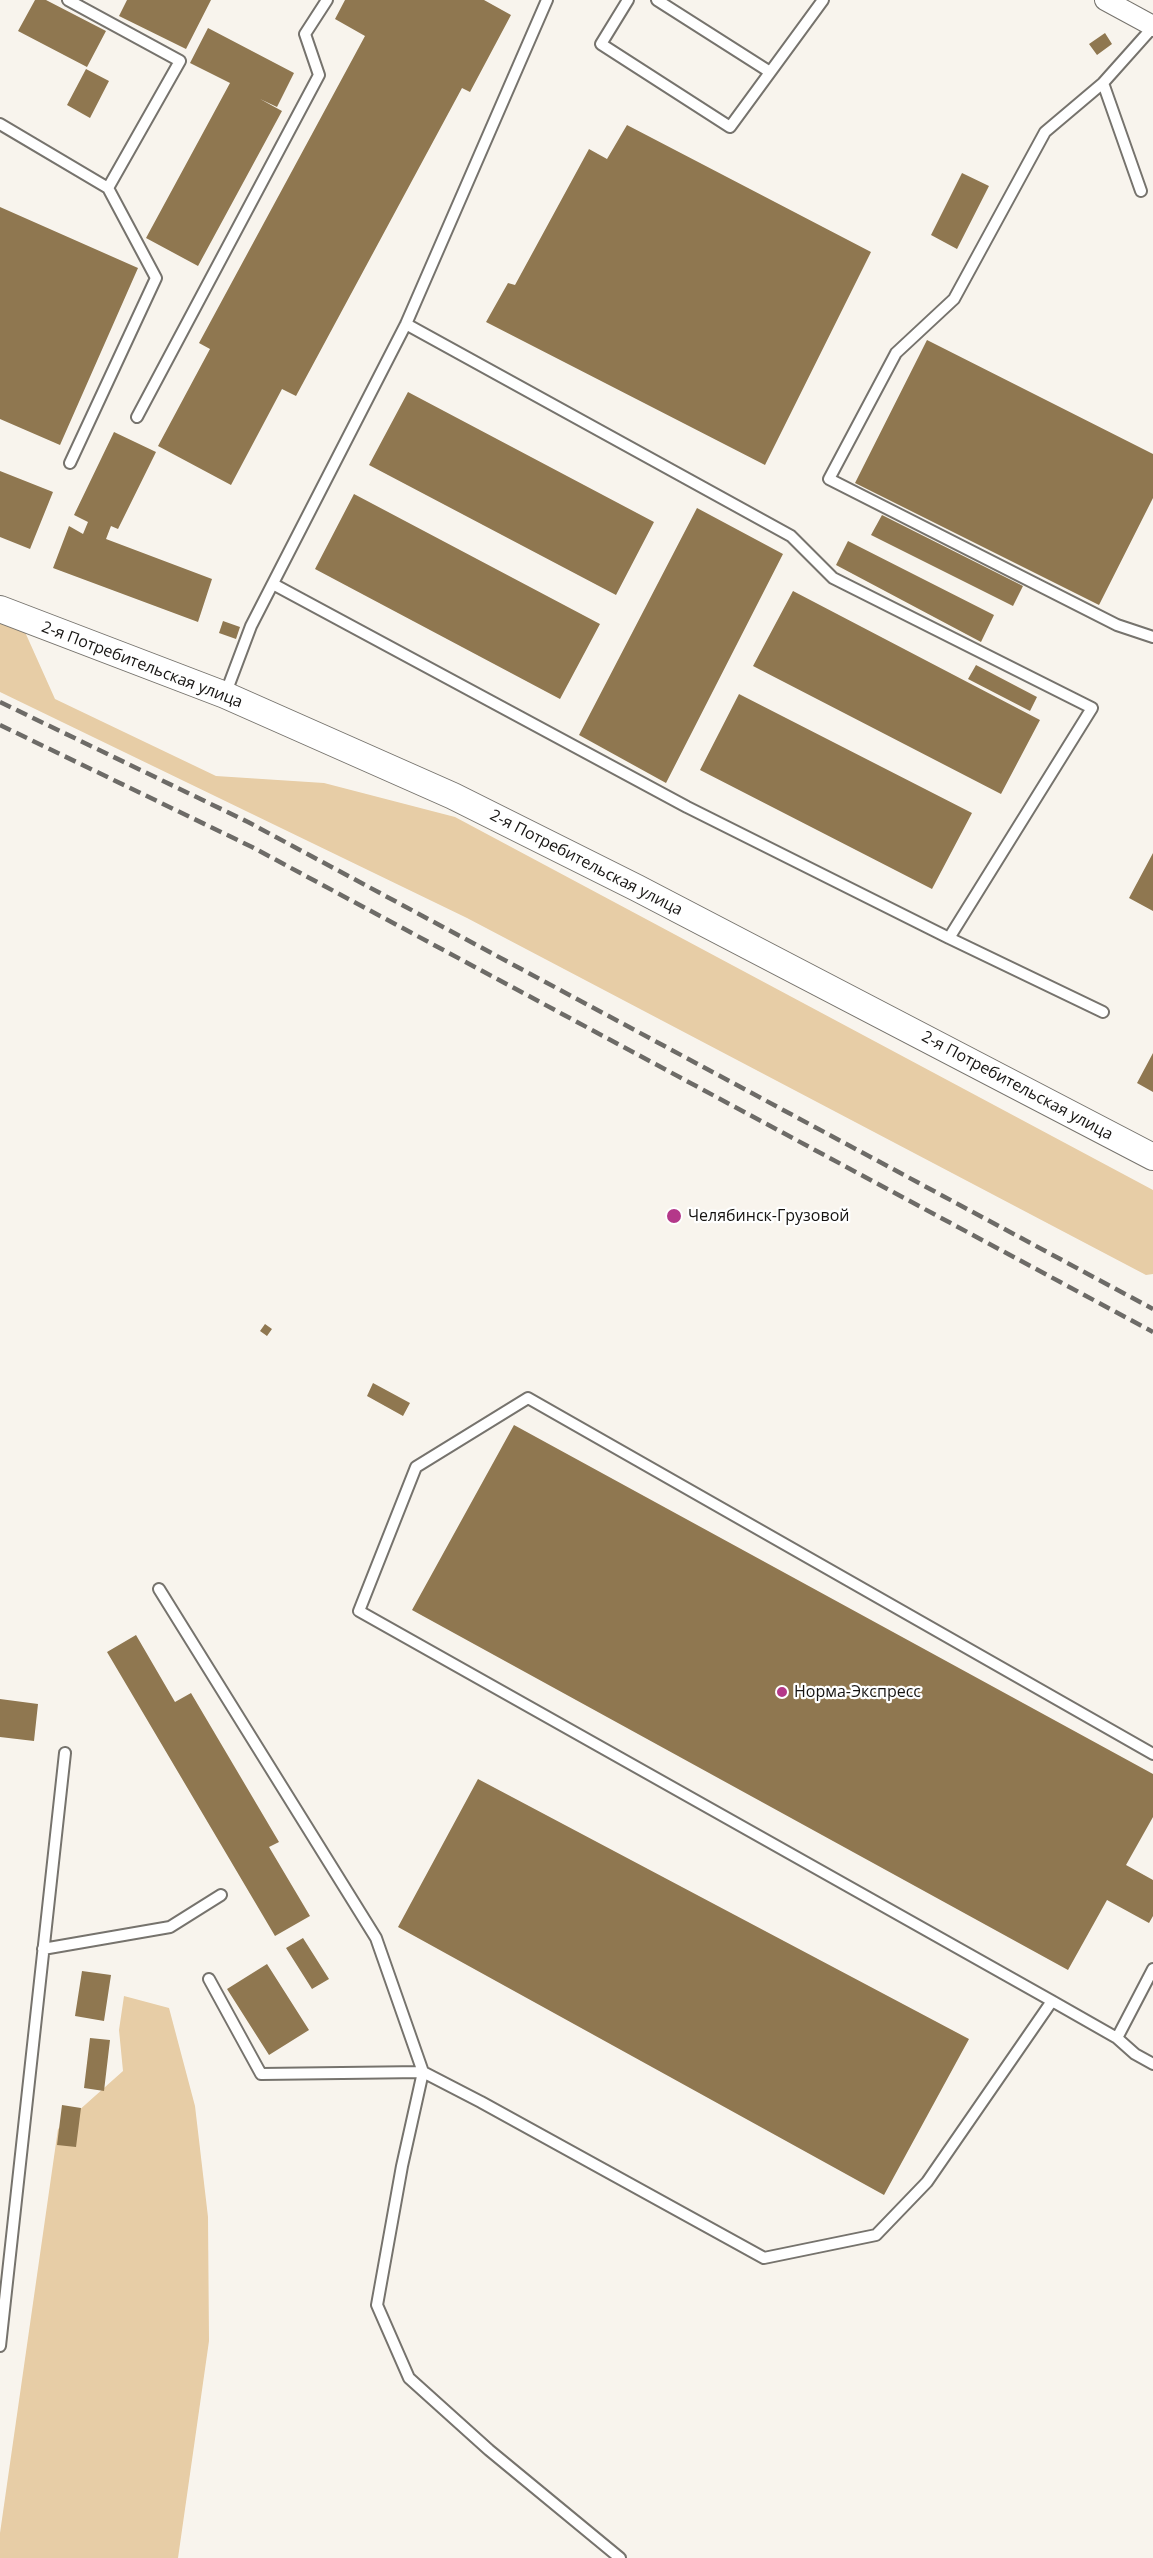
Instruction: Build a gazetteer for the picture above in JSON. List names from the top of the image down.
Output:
{
  "streets": {
    "street": ["2-я Потребительская улица"]
  },
  "places": ["Челябинск-Грузовой", "Норма-Экспресс"]
}
